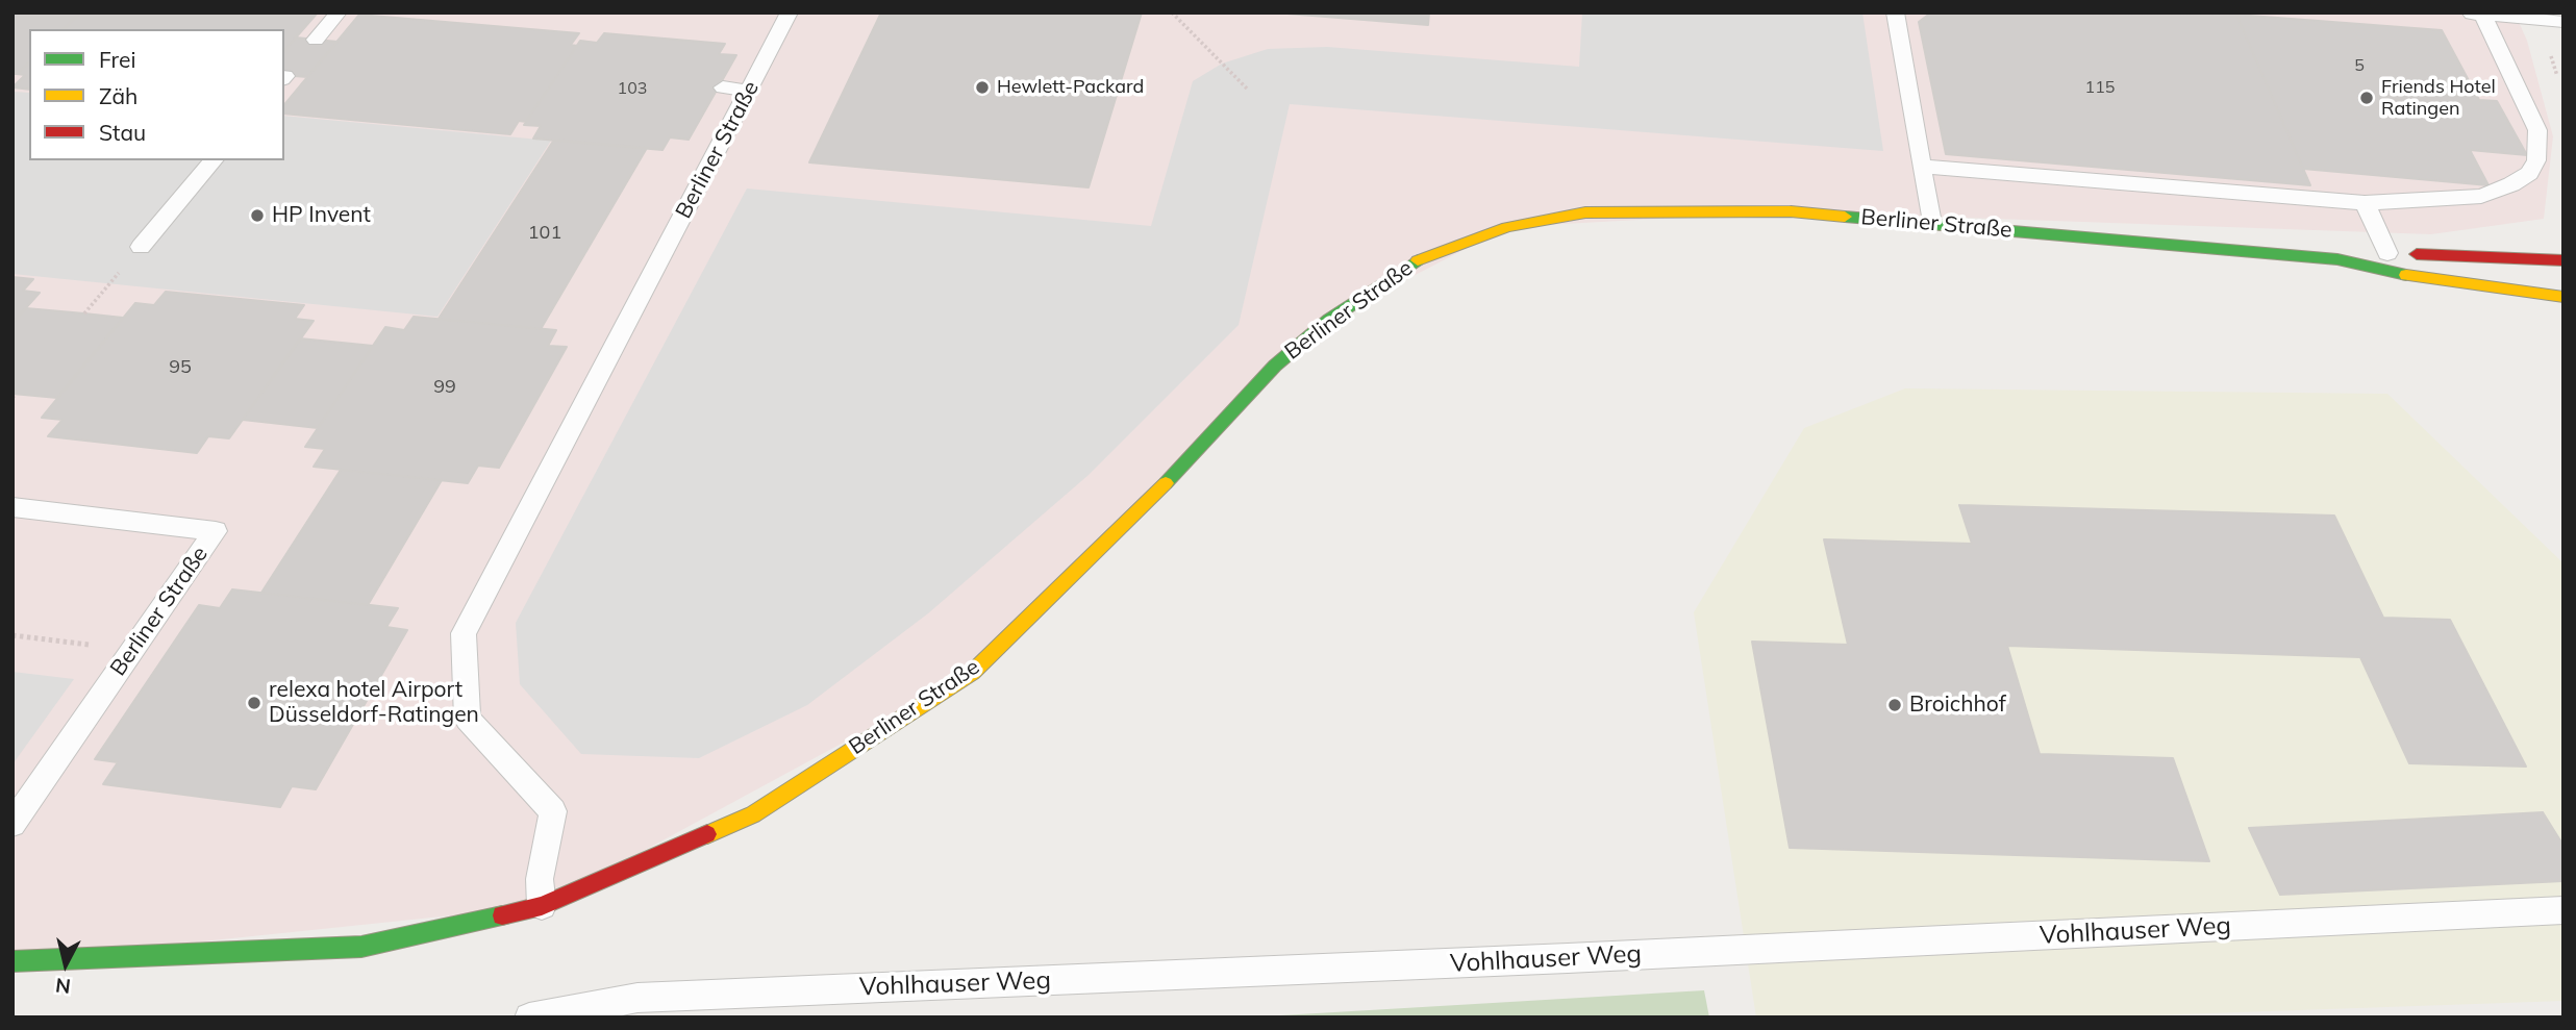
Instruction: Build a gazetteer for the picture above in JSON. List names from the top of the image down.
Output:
{
  "streets": {
    "street": ["Berliner Straße"],
    "lane": ["Vohlhauser Weg"]
  },
  "places": [
    "Hewlett-Packard",
    "Friends Hotel Ratingen",
    "HP Invent",
    "relexa hotel Airport Düsseldorf-Ratingen",
    "Broichhof"
  ],
  "house_numbers": [
    "5",
    "115",
    "103",
    "101",
    "95",
    "99"
  ],
  "legend": ["Frei", "Zäh", "Stau"],
  "north": "bottom"
}
